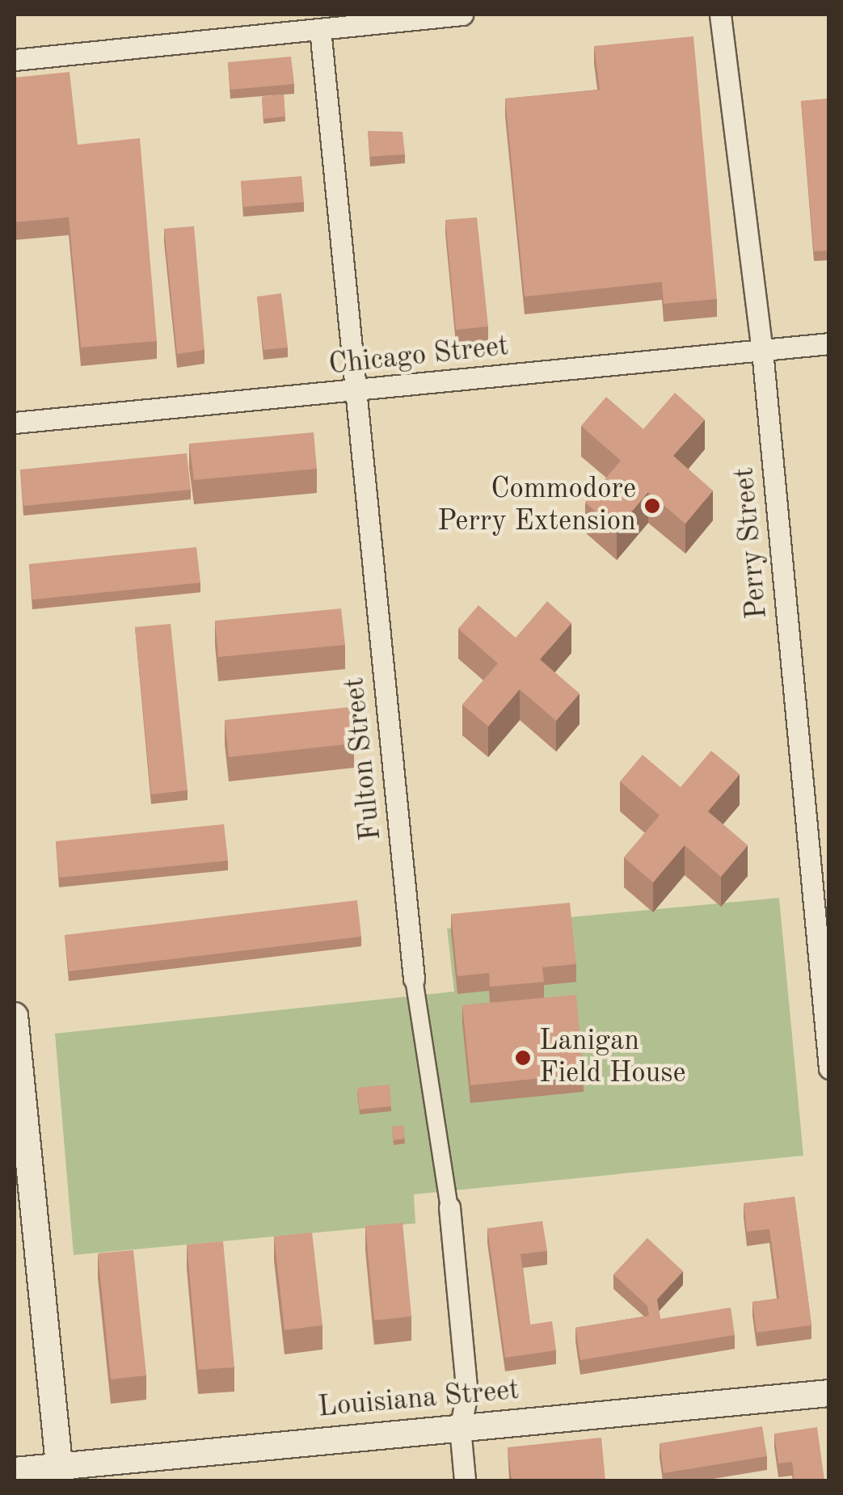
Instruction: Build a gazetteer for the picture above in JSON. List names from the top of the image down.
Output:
{
  "streets": {
    "street": [
      "Chicago Street",
      "Perry Street",
      "Fulton Street",
      "Louisiana Street"
    ]
  },
  "crossings": [
    ["Chicago Street", "Perry Street"],
    ["Chicago Street", "Fulton Street"],
    ["Fulton Street", "Louisiana Street"]
  ],
  "places": ["Commodore Perry Extension", "Lanigan Field House"]
}
